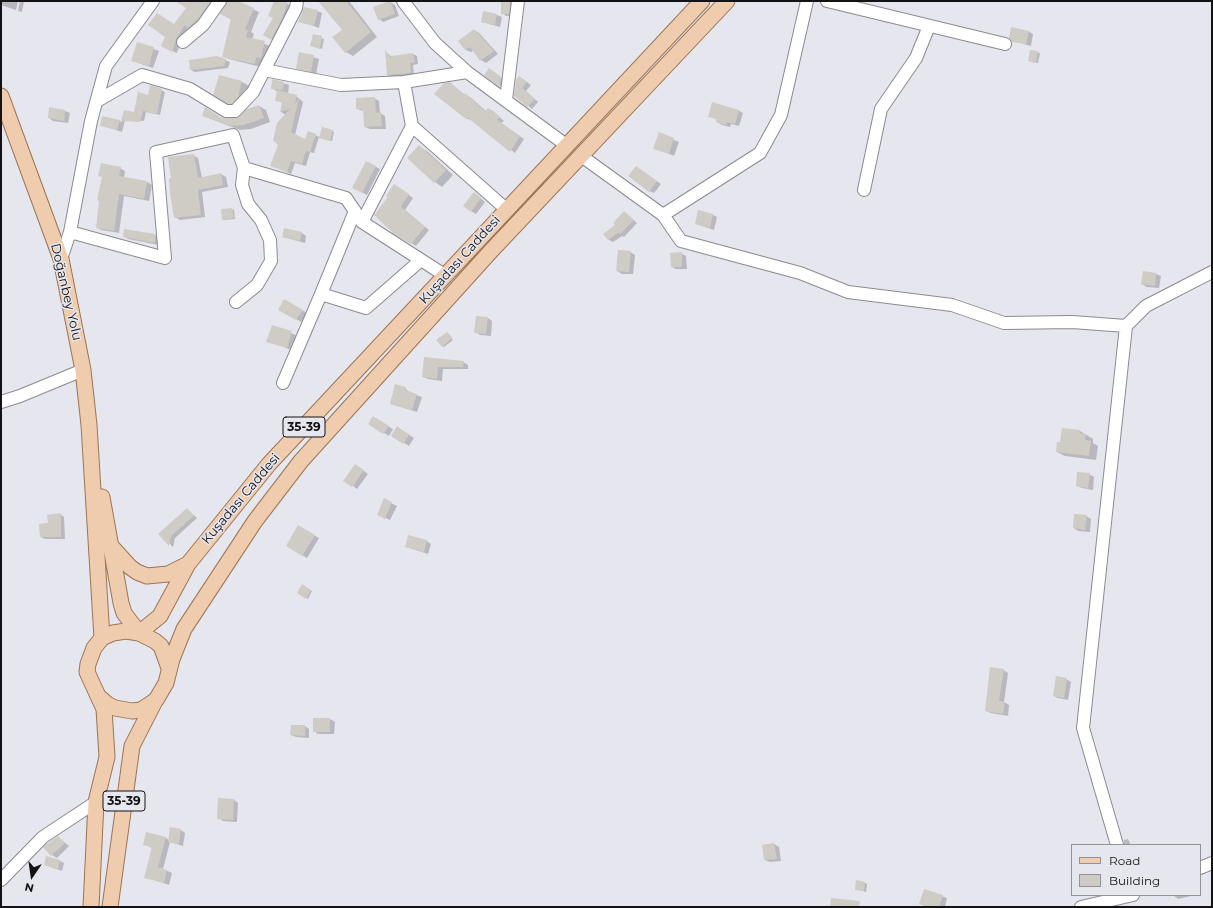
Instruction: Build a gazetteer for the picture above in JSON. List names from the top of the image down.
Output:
{
  "streets": {
    "main road": ["Kuşadası Caddesi", "Doğanbey Yolu", "35-39"]
  },
  "crossings": [
    ["Kuşadası Caddesi", "35-39"]
  ],
  "legend": ["Road", "Building"],
  "north": "bottom"
}
